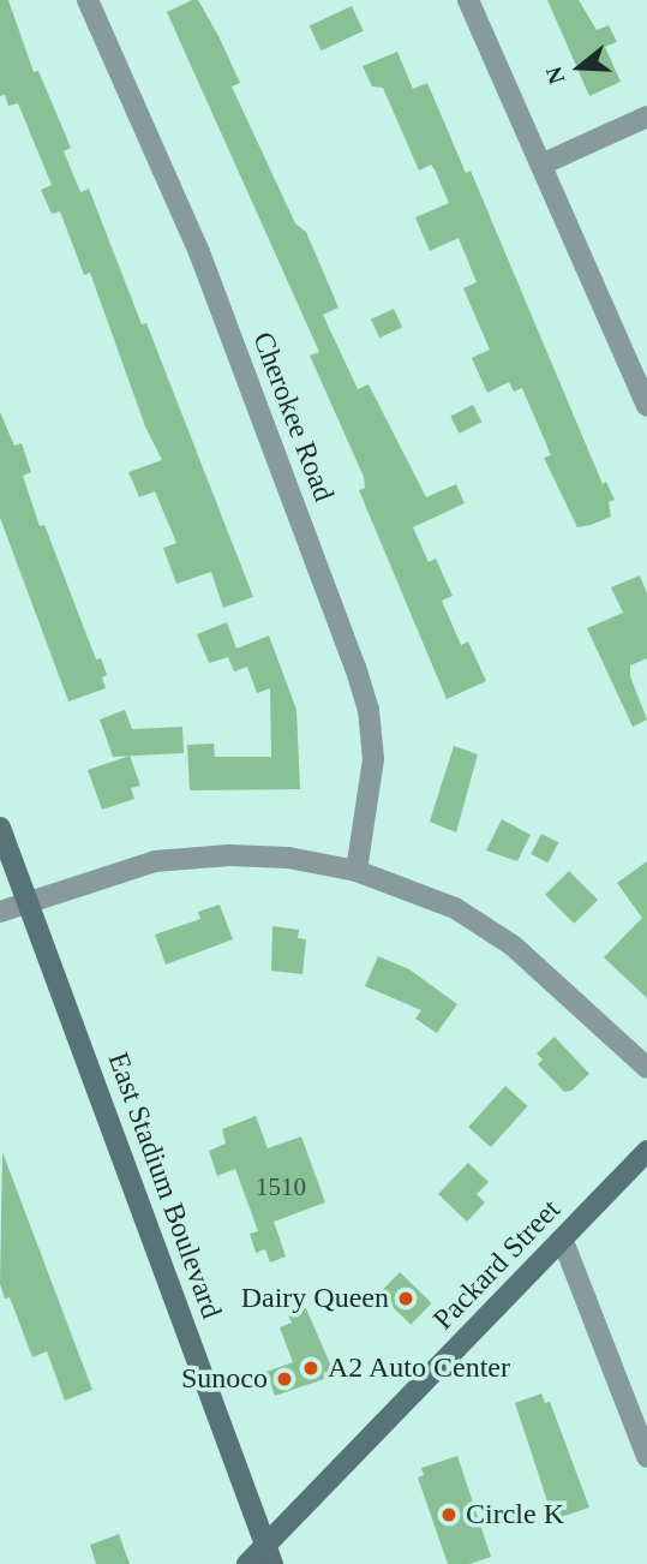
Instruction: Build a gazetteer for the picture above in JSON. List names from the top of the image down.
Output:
{
  "streets": {
    "main road": ["East Stadium Boulevard", "Packard Street"],
    "street": ["Cherokee Road"]
  },
  "crossings": [
    ["East Stadium Boulevard", "Packard Street"]
  ],
  "places": [
    "Dairy Queen",
    "A2 Auto Center",
    "Sunoco",
    "Circle K"
  ],
  "house_numbers": ["1510"],
  "north": "left"
}
